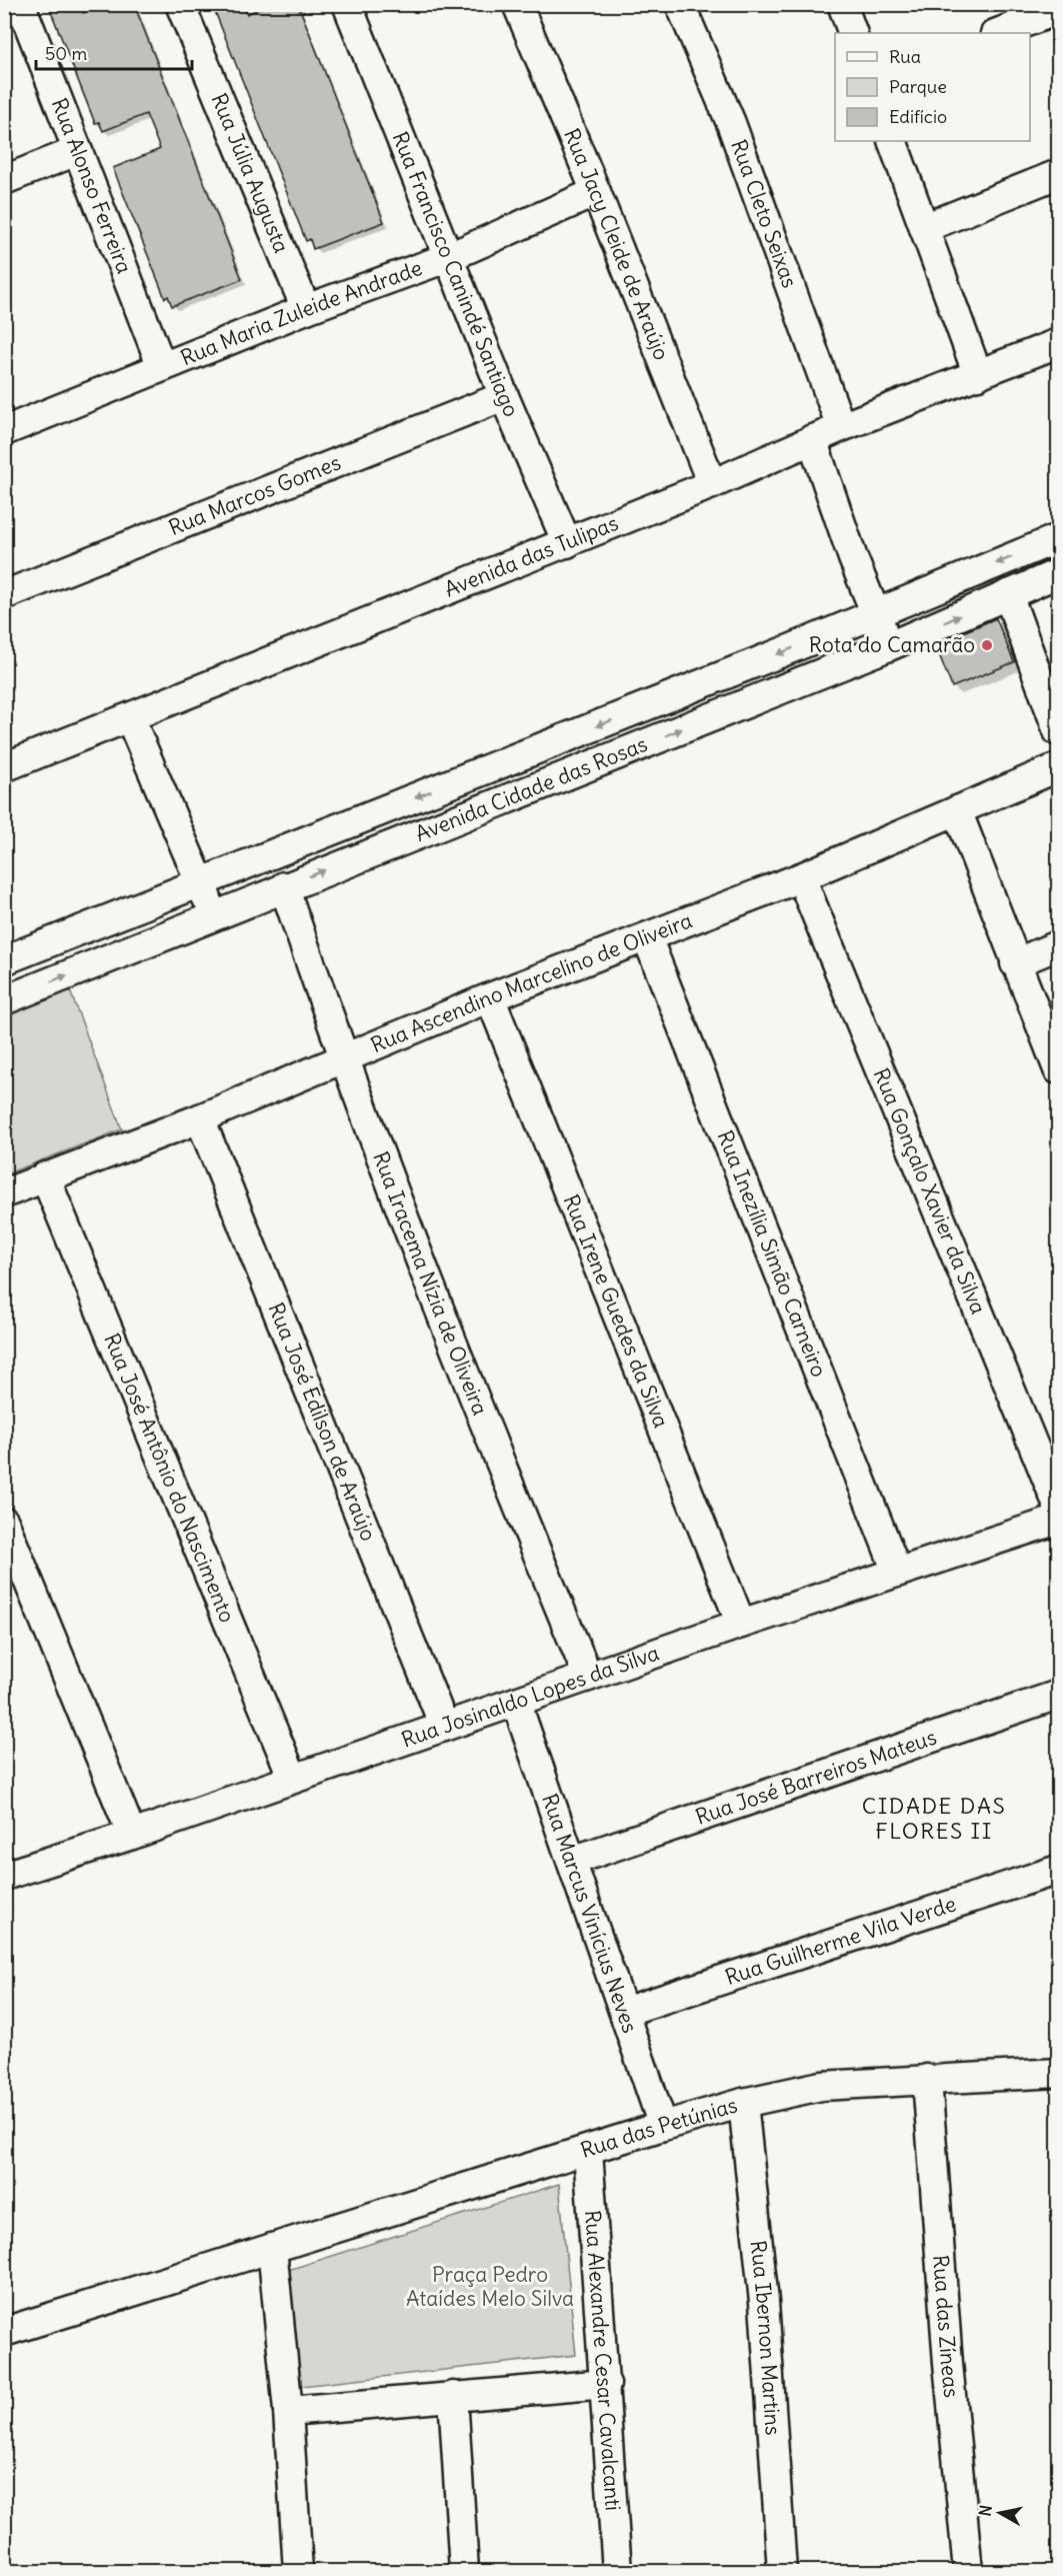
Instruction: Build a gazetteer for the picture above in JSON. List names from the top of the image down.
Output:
{
  "streets": {
    "street": [
      "Rua Júlia Augusta",
      "Rua Alonso Ferreira",
      "Rua Cleto Seixas",
      "Rua Jacy Cleide de Araújo",
      "Rua Francisco Canindé Santiago",
      "Rua Maria Zuleide Andrade",
      "Rua Marcos Gomes",
      "Avenida das Tulipas",
      "Avenida Cidade das Rosas",
      "Rua Ascendino Marcelino de Oliveira",
      "Rua Gonçalo Xavier da Silva",
      "Rua Inezília Simão Carneiro",
      "Rua Iracema Nízia de Oliveira",
      "Rua Irene Guedes da Silva",
      "Rua José Edilson de Araújo",
      "Rua José Antônio do Nascimento",
      "Rua Josinaldo Lopes da Silva",
      "Rua José Barreiros Mateus",
      "Rua Marcus Vinícius Neves",
      "Rua Guilherme Vila Verde",
      "Rua das Petúnias",
      "Rua das Zíneas",
      "Rua Ibernon Martins",
      "Rua Alexandre Cesar Cavalcanti"
    ]
  },
  "crossings": [
    ["Rua Júlia Augusta", "Rua Maria Zuleide Andrade"],
    ["Rua Alonso Ferreira", "Rua Maria Zuleide Andrade"],
    ["Rua Cleto Seixas", "Avenida das Tulipas"],
    ["Rua Jacy Cleide de Araújo", "Rua Maria Zuleide Andrade"],
    ["Rua Jacy Cleide de Araújo", "Avenida das Tulipas"],
    ["Rua Francisco Canindé Santiago", "Rua Maria Zuleide Andrade"],
    ["Rua Francisco Canindé Santiago", "Rua Marcos Gomes"],
    ["Rua Francisco Canindé Santiago", "Avenida das Tulipas"],
    ["Avenida Cidade das Rosas", "Rua Iracema Nízia de Oliveira"],
    ["Rua Ascendino Marcelino de Oliveira", "Rua Gonçalo Xavier da Silva"],
    ["Rua Ascendino Marcelino de Oliveira", "Rua Inezília Simão Carneiro"],
    ["Rua Ascendino Marcelino de Oliveira", "Rua Iracema Nízia de Oliveira"],
    ["Rua Ascendino Marcelino de Oliveira", "Rua Irene Guedes da Silva"],
    ["Rua Ascendino Marcelino de Oliveira", "Rua José Edilson de Araújo"],
    ["Rua Ascendino Marcelino de Oliveira", "Rua José Antônio do Nascimento"],
    ["Rua Inezília Simão Carneiro", "Rua Josinaldo Lopes da Silva"],
    ["Rua Iracema Nízia de Oliveira", "Rua Josinaldo Lopes da Silva"],
    ["Rua Irene Guedes da Silva", "Rua Josinaldo Lopes da Silva"],
    ["Rua José Edilson de Araújo", "Rua Josinaldo Lopes da Silva"],
    ["Rua José Antônio do Nascimento", "Rua Josinaldo Lopes da Silva"],
    ["Rua Josinaldo Lopes da Silva", "Rua Marcus Vinícius Neves"],
    ["Rua José Barreiros Mateus", "Rua Marcus Vinícius Neves"],
    ["Rua Marcus Vinícius Neves", "Rua Guilherme Vila Verde"],
    ["Rua Marcus Vinícius Neves", "Rua das Petúnias"],
    ["Rua das Petúnias", "Rua das Zíneas"],
    ["Rua das Petúnias", "Rua Ibernon Martins"],
    ["Rua das Petúnias", "Rua Alexandre Cesar Cavalcanti"]
  ],
  "districts": ["CIDADE DAS FLORES II"],
  "parks": ["Praça Pedro Ataídes Melo Silva"],
  "places": ["Rota do Camarão"],
  "legend": ["Rua", "Parque", "Edifício"],
  "scale_bar": "50 m",
  "north": "left"
}
